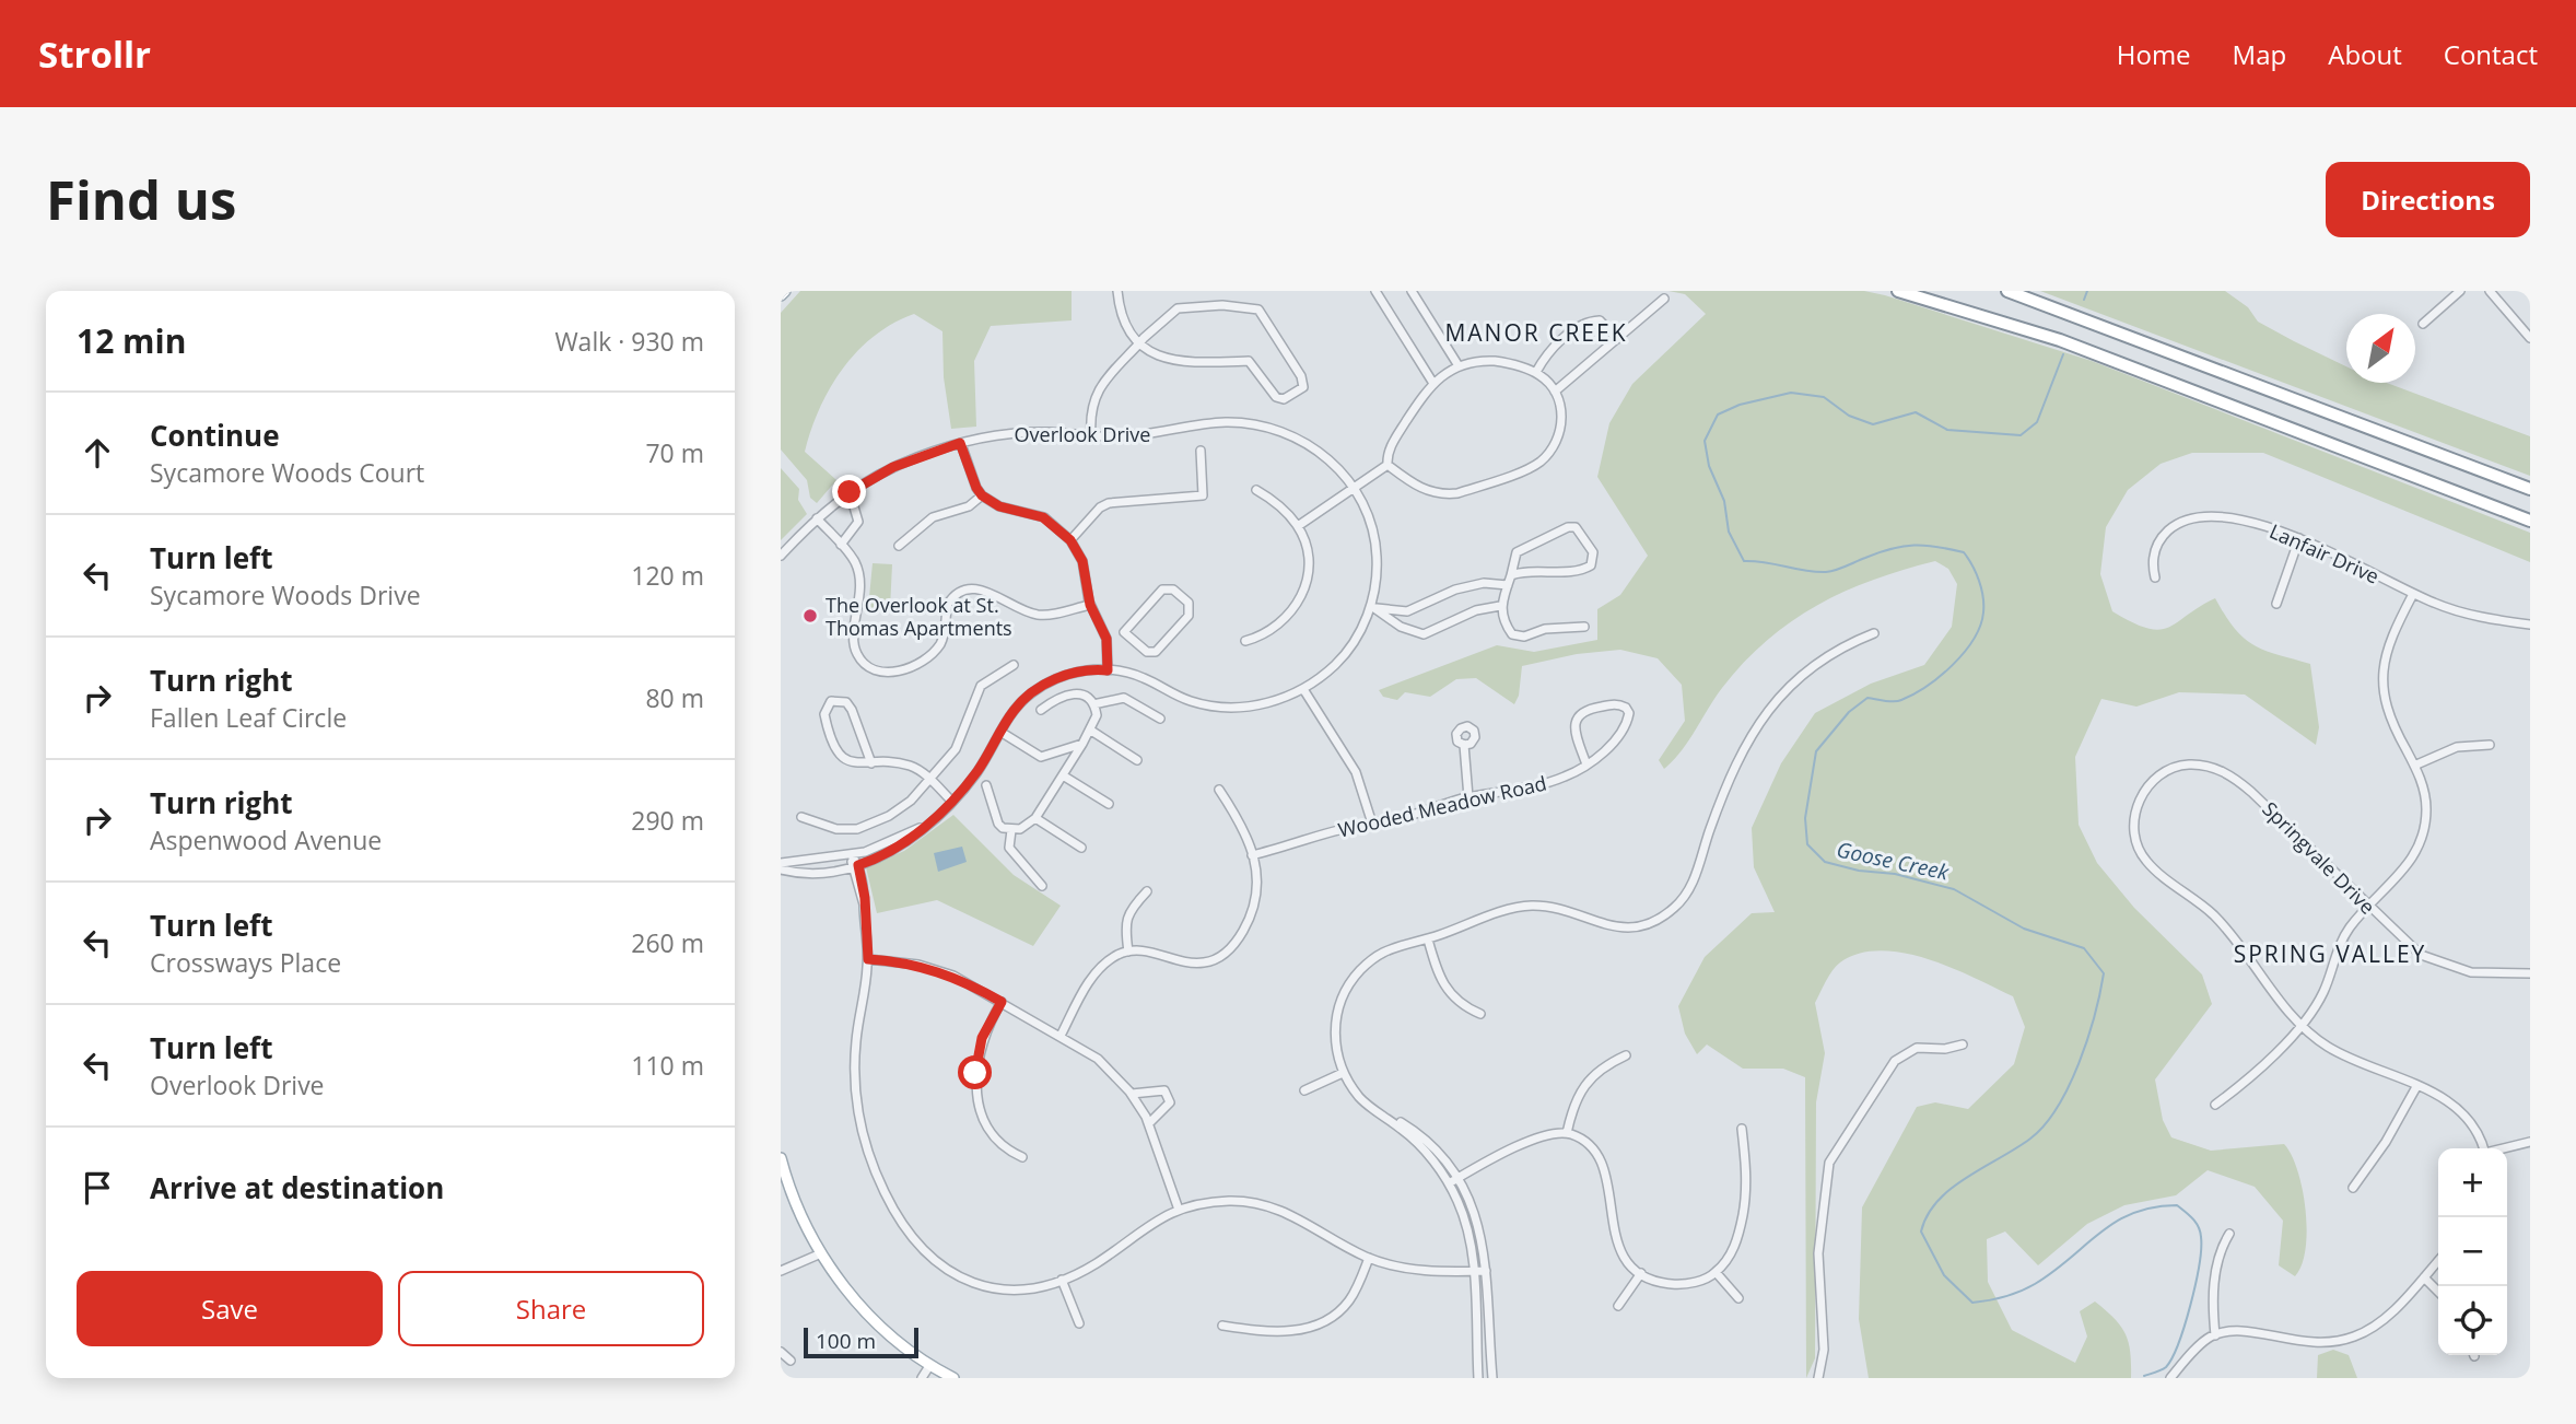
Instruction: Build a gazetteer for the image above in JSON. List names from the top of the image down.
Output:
{
  "streets": {
    "street": [
      "Overlook Drive",
      "Lanfair Drive",
      "Wooded Meadow Road",
      "Springvale Drive"
    ]
  },
  "districts": ["MANOR CREEK", "SPRING VALLEY"],
  "water": ["Goose Creek"],
  "places": ["The Overlook at St. Thomas Apartments"],
  "scale_bar": "100 m",
  "north": "top right",
  "page": {
    "header": "Strollr",
    "nav": [
      "Home",
      "Map",
      "About",
      "Contact"
    ],
    "buttons": [
      "Directions",
      ["Save", "Share"]
    ],
    "title": "Find us",
    "heading": ["12 min", "Walk · 930 m"],
    "list": [
      ["Continue", "Sycamore Woods Court", "70 m"],
      ["Turn left", "Sycamore Woods Drive", "120 m"],
      ["Turn right", "Fallen Leaf Circle", "80 m"],
      ["Turn right", "Aspenwood Avenue", "290 m"],
      ["Turn left", "Crossways Place", "260 m"],
      ["Turn left", "Overlook Drive", "110 m"],
      "Arrive at destination"
    ],
    "map_buttons": ["+", "−"],
    "scale": "100 m"
  }
}
